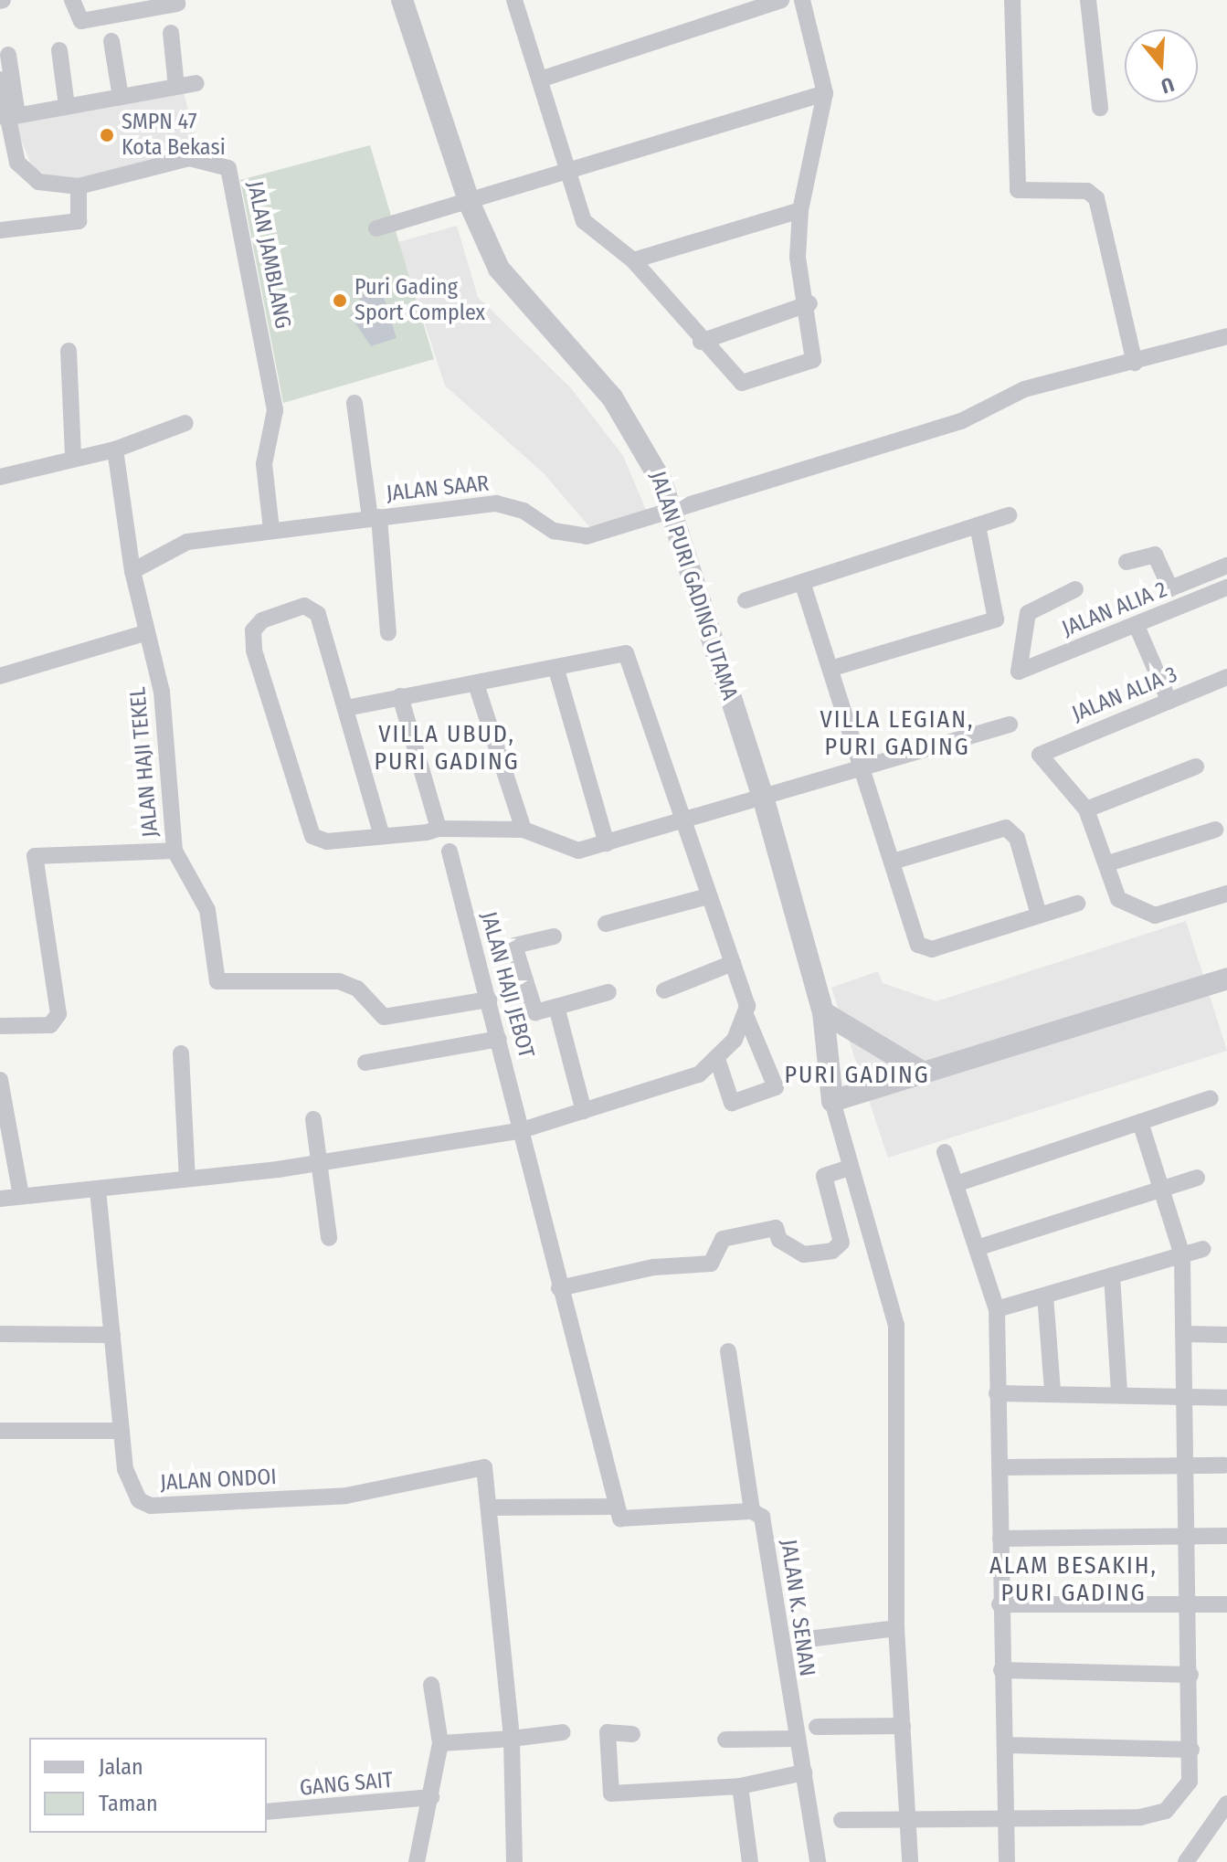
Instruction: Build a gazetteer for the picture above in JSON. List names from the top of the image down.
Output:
{
  "streets": {
    "street": [
      "JALAN JAMBLANG",
      "JALAN SAAR",
      "JALAN PURI GADING UTAMA",
      "JALAN ALIA 2",
      "JALAN ALIA 3",
      "JALAN HAJI TEKEL",
      "JALAN HAJI JEBOT",
      "JALAN ONDOI",
      "JALAN K. SENAN",
      "GANG SAIT"
    ]
  },
  "crossings": [
    ["JALAN JAMBLANG", "JALAN SAAR"],
    ["JALAN SAAR", "JALAN PURI GADING UTAMA"],
    ["JALAN SAAR", "JALAN HAJI TEKEL"],
    ["JALAN HAJI TEKEL", "JALAN HAJI JEBOT"]
  ],
  "districts": [
    "VILLA LEGIAN, PURI GADING",
    "VILLA UBUD, PURI GADING",
    "PURI GADING",
    "ALAM BESAKIH, PURI GADING"
  ],
  "places": ["SMPN 47 Kota Bekasi", "Puri Gading Sport Complex"],
  "legend": ["Jalan", "Taman"],
  "north": "bottom"
}
